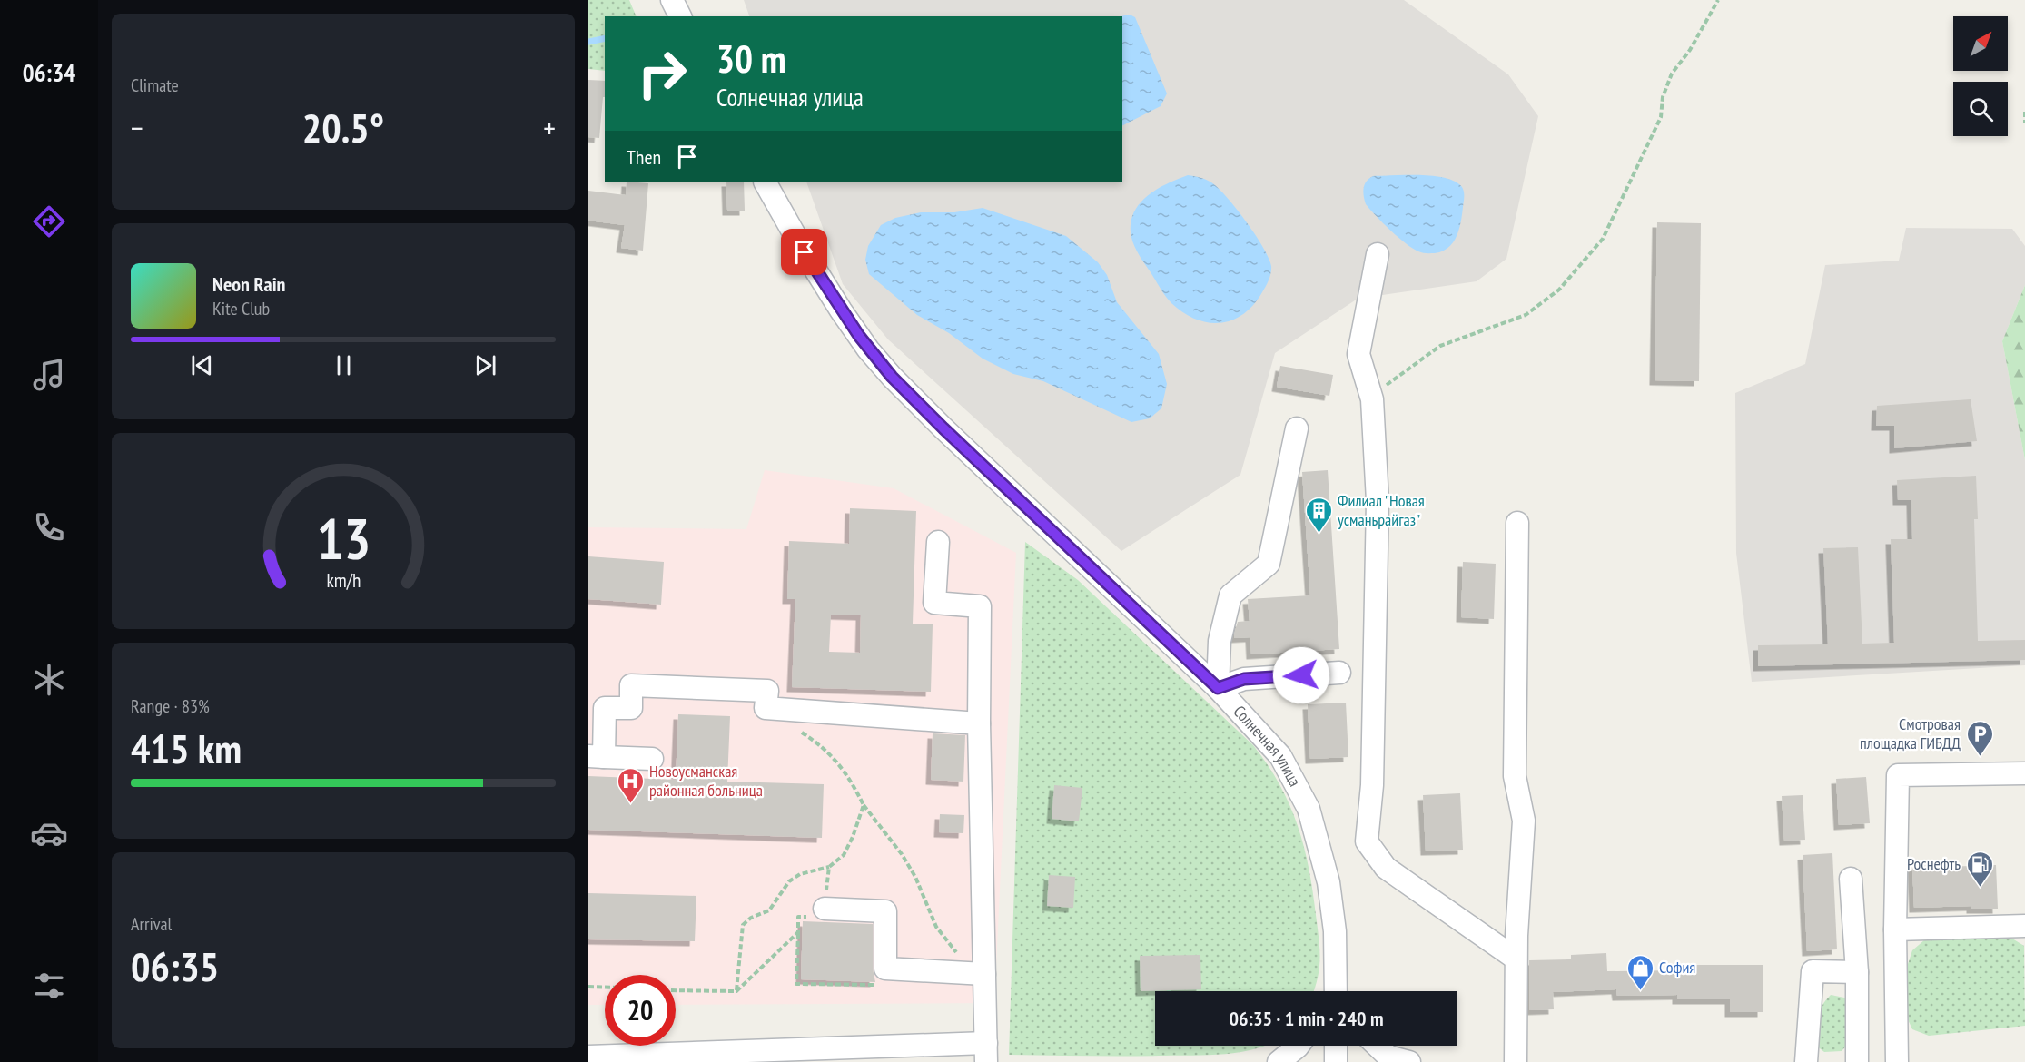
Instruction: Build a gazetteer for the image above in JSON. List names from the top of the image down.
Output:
{
  "streets": {
    "street": ["Солнечная улица"]
  },
  "places": {
    "building": ["Филиал \"Новая усманьрайгаз\""],
    "parking": ["Смотровая площадка ГИБДД"],
    "hospital": ["Новоусманская районная больница"],
    "fuel station": ["Роснефть"],
    "shop": ["София"]
  },
  "north": "top right",
  "page": {
    "tabs": "06:34",
    "tile": [
      "Climate",
      ["Range · 83%", "415 km"],
      ["Arrival", "06:35"]
    ],
    "turn": ["30 m", "Солнечная улица"],
    "heat": ["−", "20.5°", "+"],
    "then": "Then",
    "song": ["Neon Rain", "Kite Club"],
    "limit": "20",
    "trip": "06:35 · 1 min · 240 m",
    "gauge": ["13", "km/h"]
  }
}
